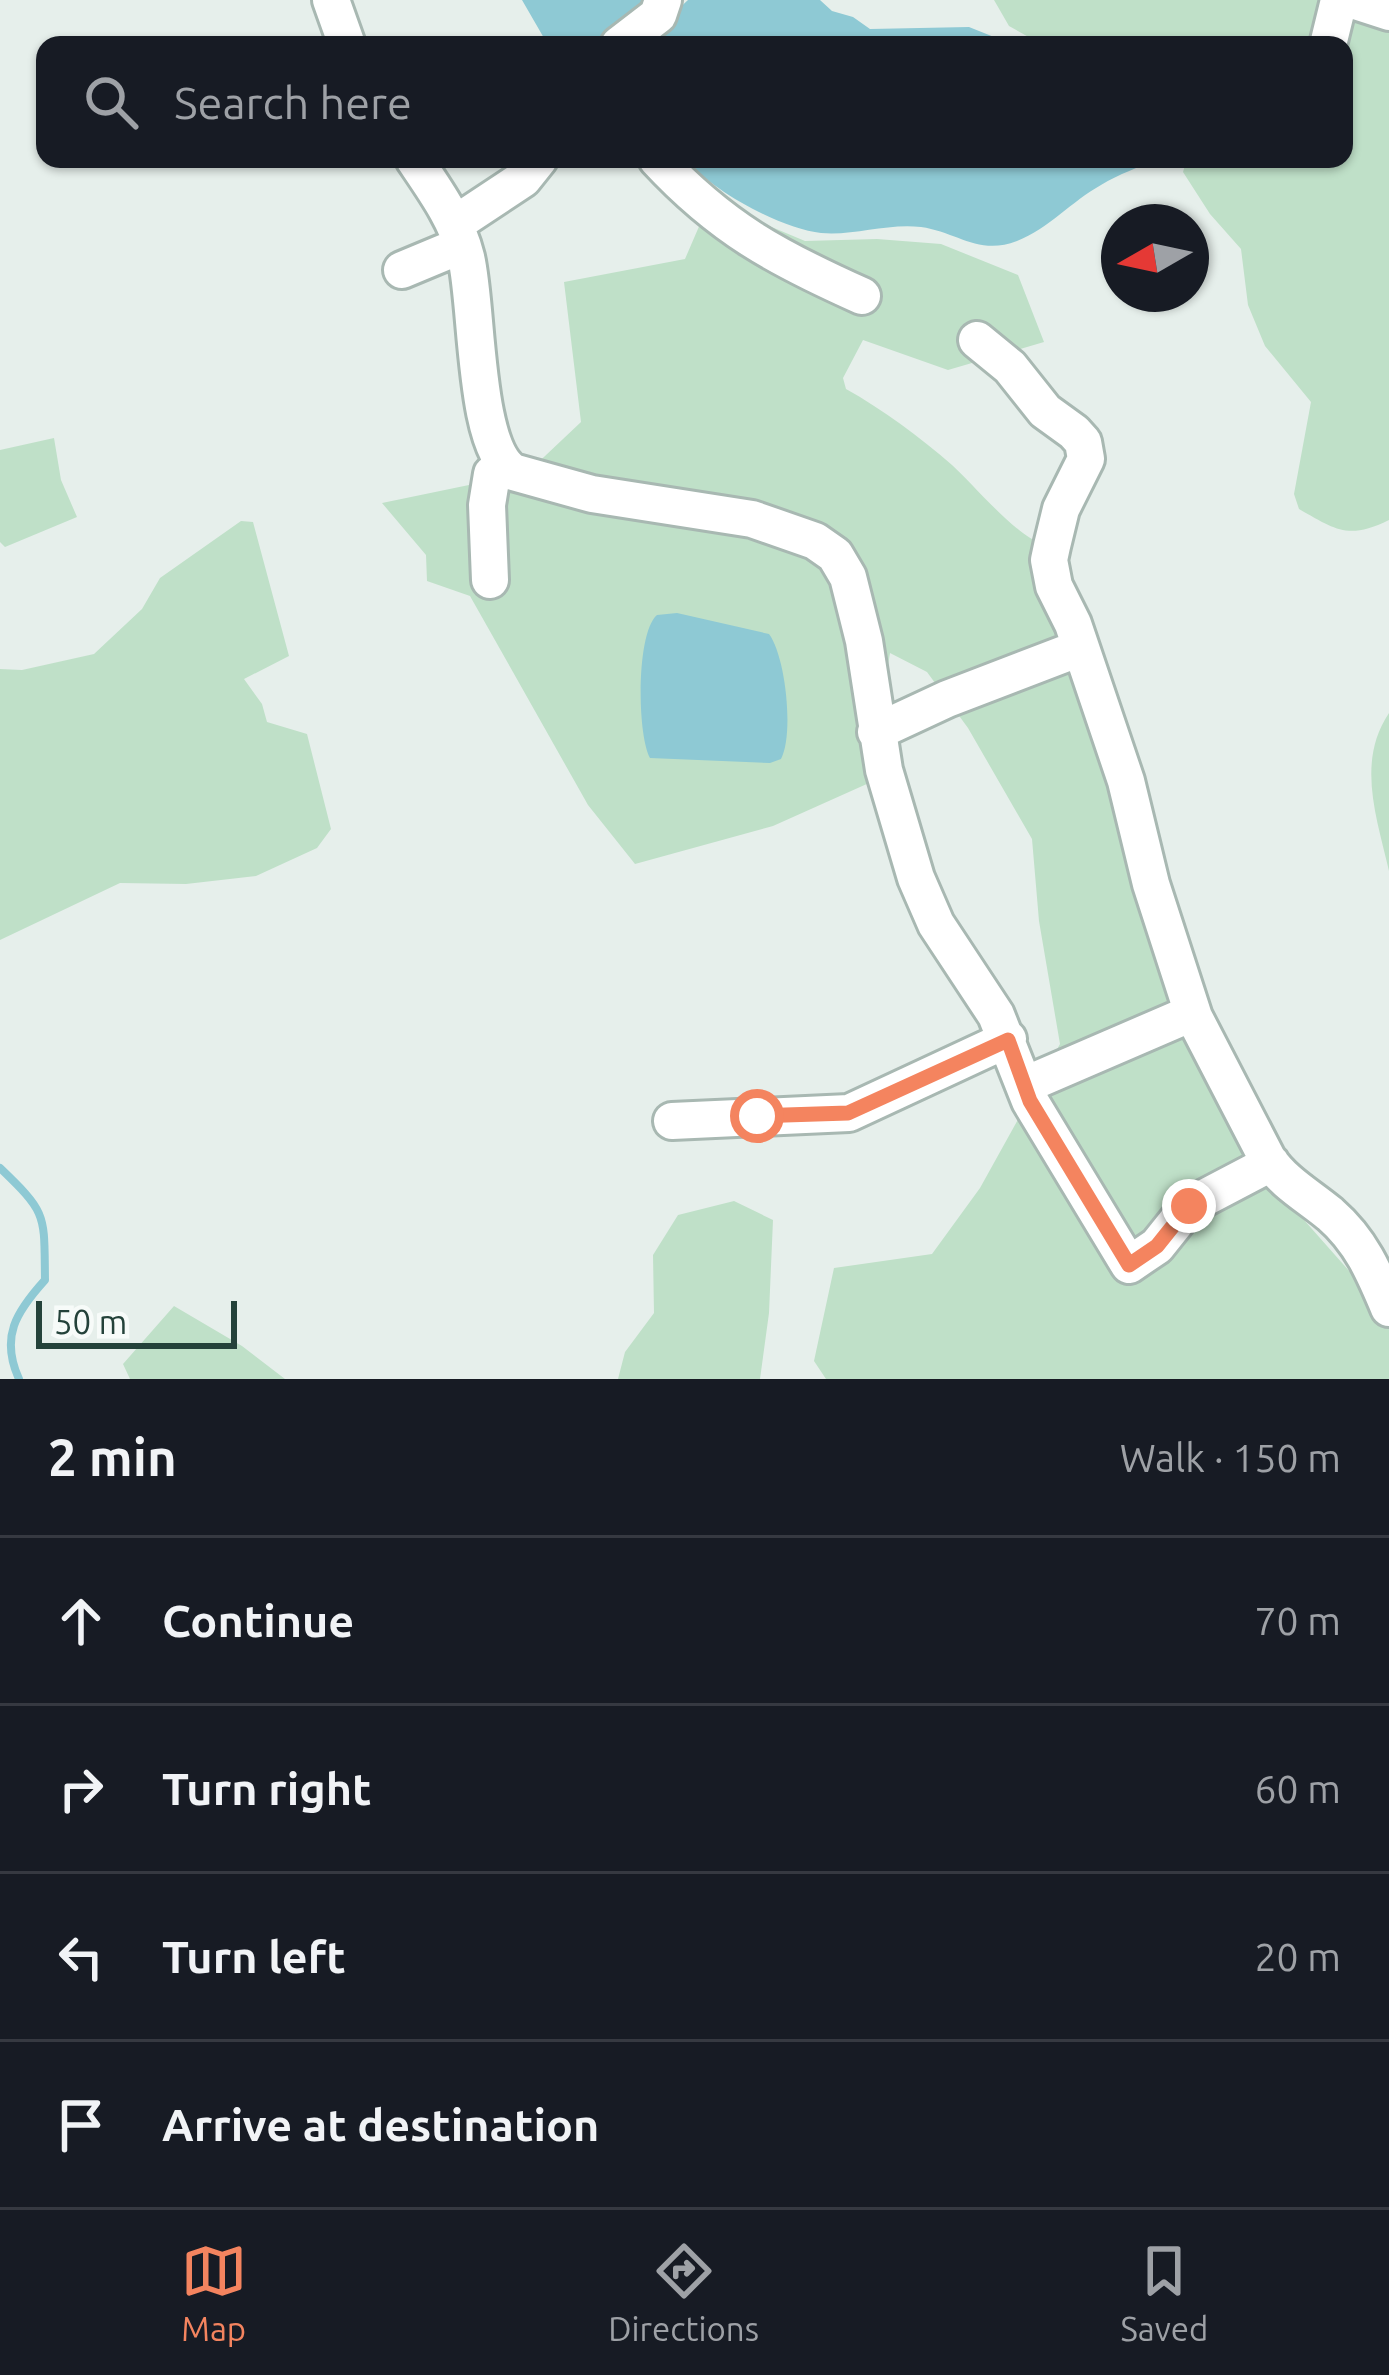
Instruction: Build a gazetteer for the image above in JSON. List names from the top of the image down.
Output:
{
  "scale_bar": "50 m",
  "north": "left",
  "page": {
    "search": "Search here",
    "scale": "50 m",
    "heading": ["2 min", "Walk · 150 m"],
    "list": [
      ["Continue", "70 m"],
      ["Turn right", "60 m"],
      ["Turn left", "20 m"],
      "Arrive at destination"
    ],
    "nav": ["Map", "Directions", "Saved"]
  }
}
